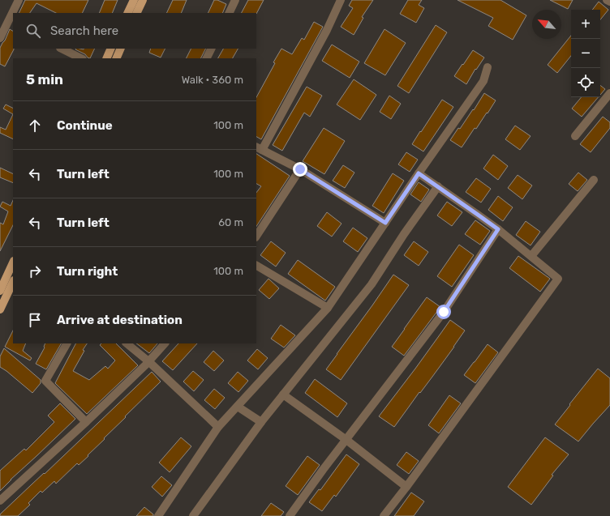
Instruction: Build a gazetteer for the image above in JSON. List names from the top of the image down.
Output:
{
  "north": "top left",
  "page": {
    "map_buttons": ["+", "−"],
    "search": "Search here",
    "heading": ["5 min", "Walk · 360 m"],
    "list": [
      ["Continue", "100 m"],
      ["Turn left", "100 m"],
      ["Turn left", "60 m"],
      ["Turn right", "100 m"],
      "Arrive at destination"
    ]
  }
}
